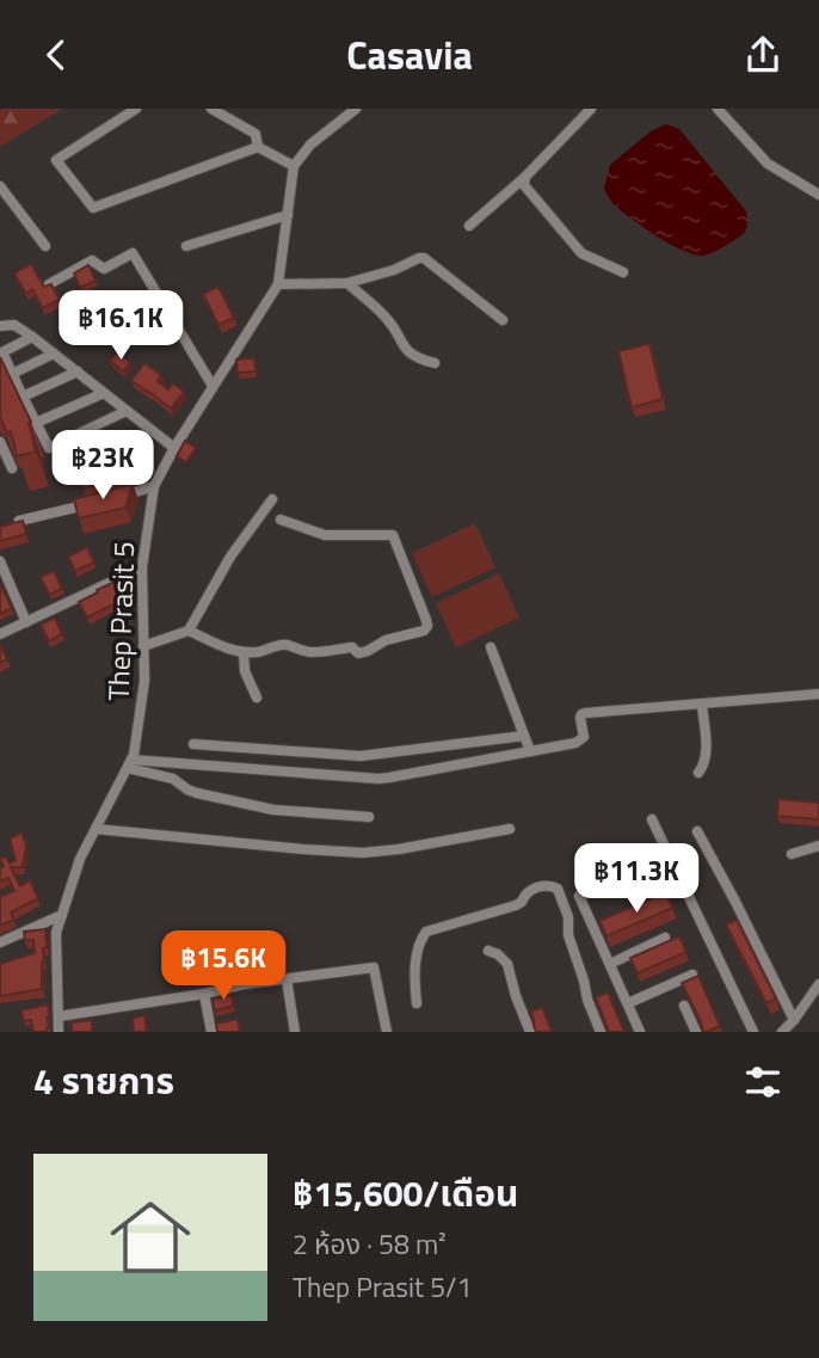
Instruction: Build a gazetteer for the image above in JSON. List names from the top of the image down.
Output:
{
  "streets": {
    "street": ["Thep Prasit 5"]
  },
  "page": {
    "header": "Casavia",
    "price": [
      "฿16.1K",
      "฿23K",
      "฿11.3K",
      "฿15.6K"
    ],
    "heading": "4 รายการ",
    "list": [
      {
        "name": "฿15,600/เดือน",
        "note": "2 ห้อง · 58 m² · Thep Prasit 5/1"
      }
    ]
  }
}
